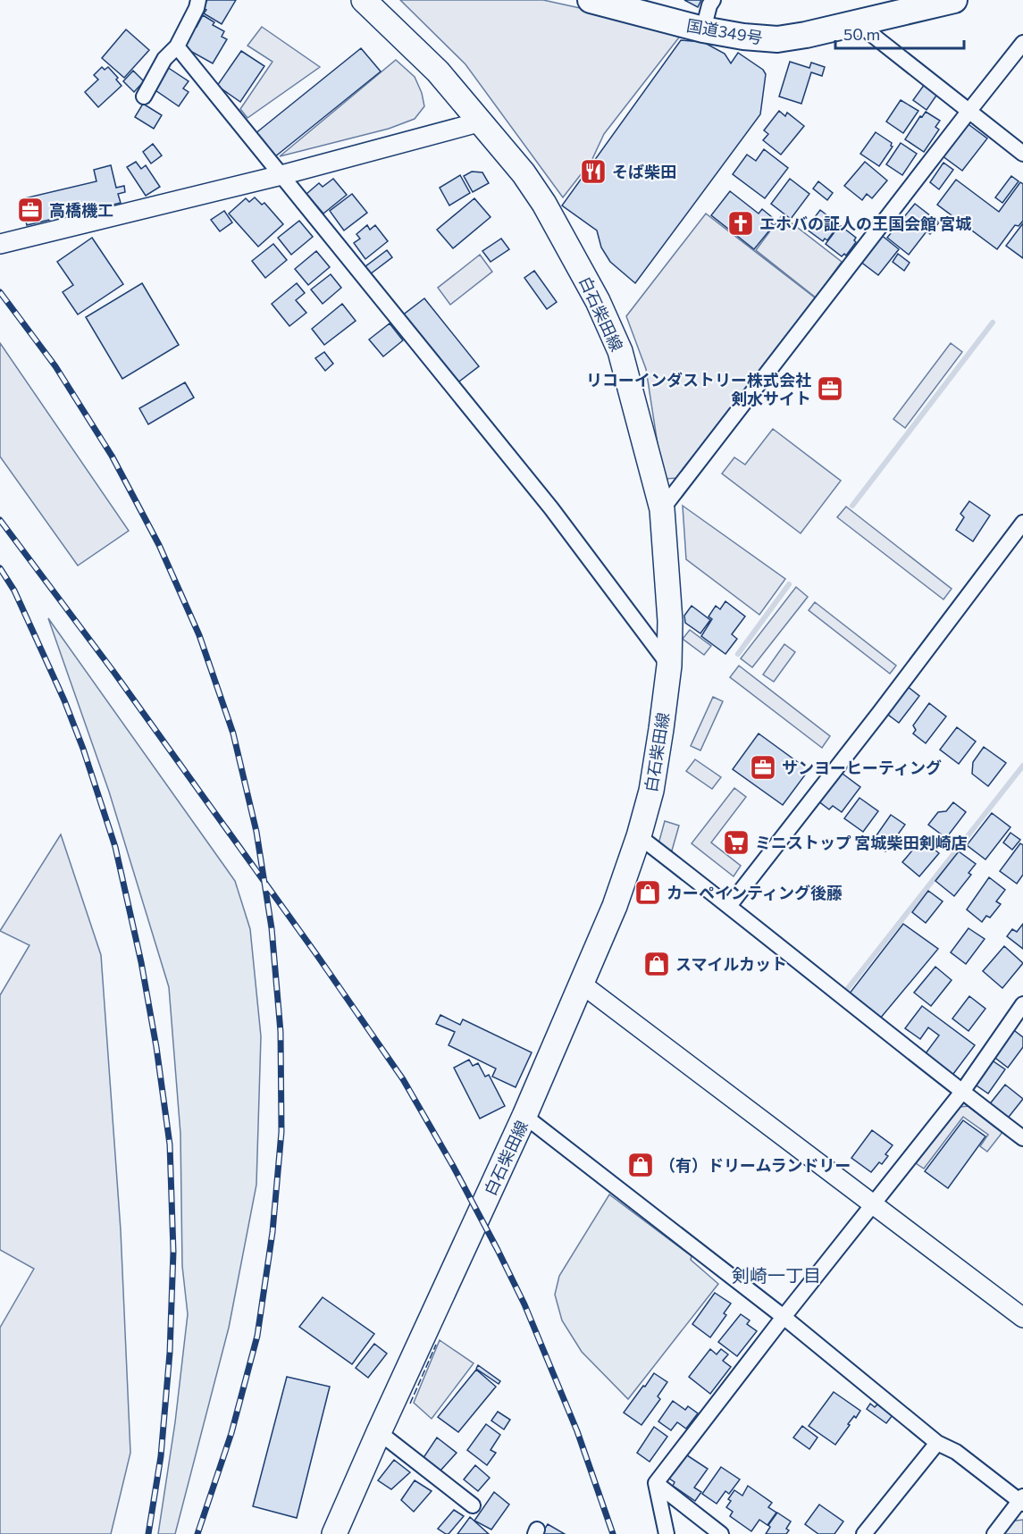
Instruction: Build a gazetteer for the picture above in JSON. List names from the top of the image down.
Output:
{
  "streets": {
    "highway": ["国道349号"],
    "main road": ["白石柴田線"]
  },
  "districts": ["剣崎一丁目"],
  "places": {
    "restaurant": ["そば柴田"],
    "office": ["高橋機工", "リコーインダストリー株式会社 剣水サイト", "サンヨーヒーティング"],
    "church": ["エホバの証人の王国会館 宮城"],
    "supermarket": ["ミニストップ 宮城柴田剣崎店"],
    "shop": ["カーペインティング後藤", "スマイルカット", "（有）ドリームランドリー"]
  },
  "scale_bar": "50 m"
}
